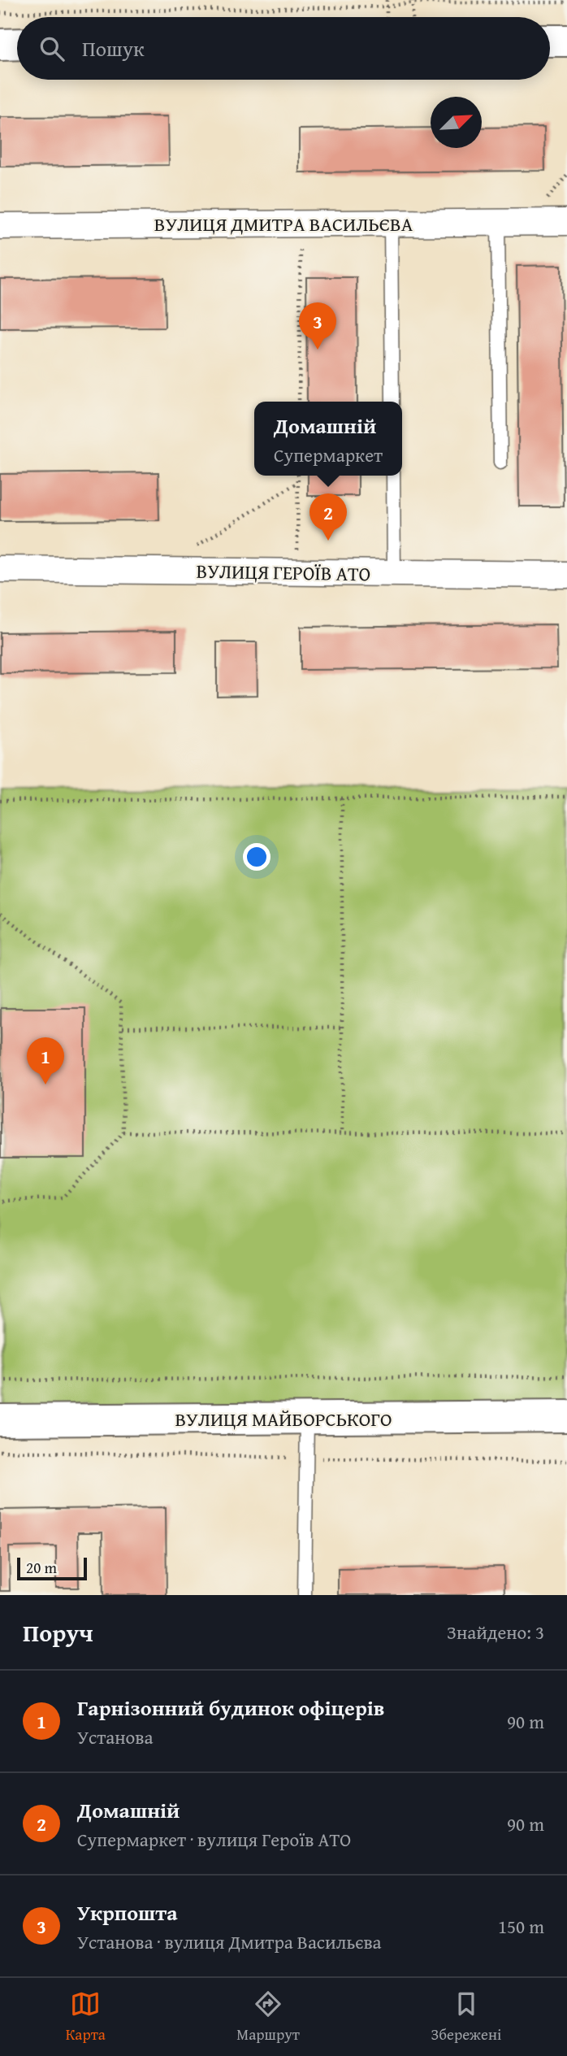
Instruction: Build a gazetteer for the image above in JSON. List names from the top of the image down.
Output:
{
  "streets": {
    "street": ["ВУЛИЦЯ ДМИТРА ВАСИЛЬЄВА", "ВУЛИЦЯ ГЕРОЇВ АТО", "ВУЛИЦЯ МАЙБОРСЬКОГО"]
  },
  "scale_bar": "20 m",
  "north": "top right",
  "page": {
    "search": "Пошук",
    "pins": ["3", "2", "1"],
    "popup": ["Домашній", "Супермаркет"],
    "scale": "20 m",
    "heading": ["Поруч", "Знайдено: 3"],
    "list": [
      {
        "mark": "1",
        "name": "Гарнізонний будинок офіцерів",
        "note": "Установа",
        "value": "90 m"
      },
      {
        "mark": "2",
        "name": "Домашній",
        "note": "Супермаркет · вулиця Героїв АТО",
        "value": "90 m"
      },
      {
        "mark": "3",
        "name": "Укрпошта",
        "note": "Установа · вулиця Дмитра Васильєва",
        "value": "150 m"
      }
    ],
    "nav": ["Карта", "Маршрут", "Збережені"]
  }
}
